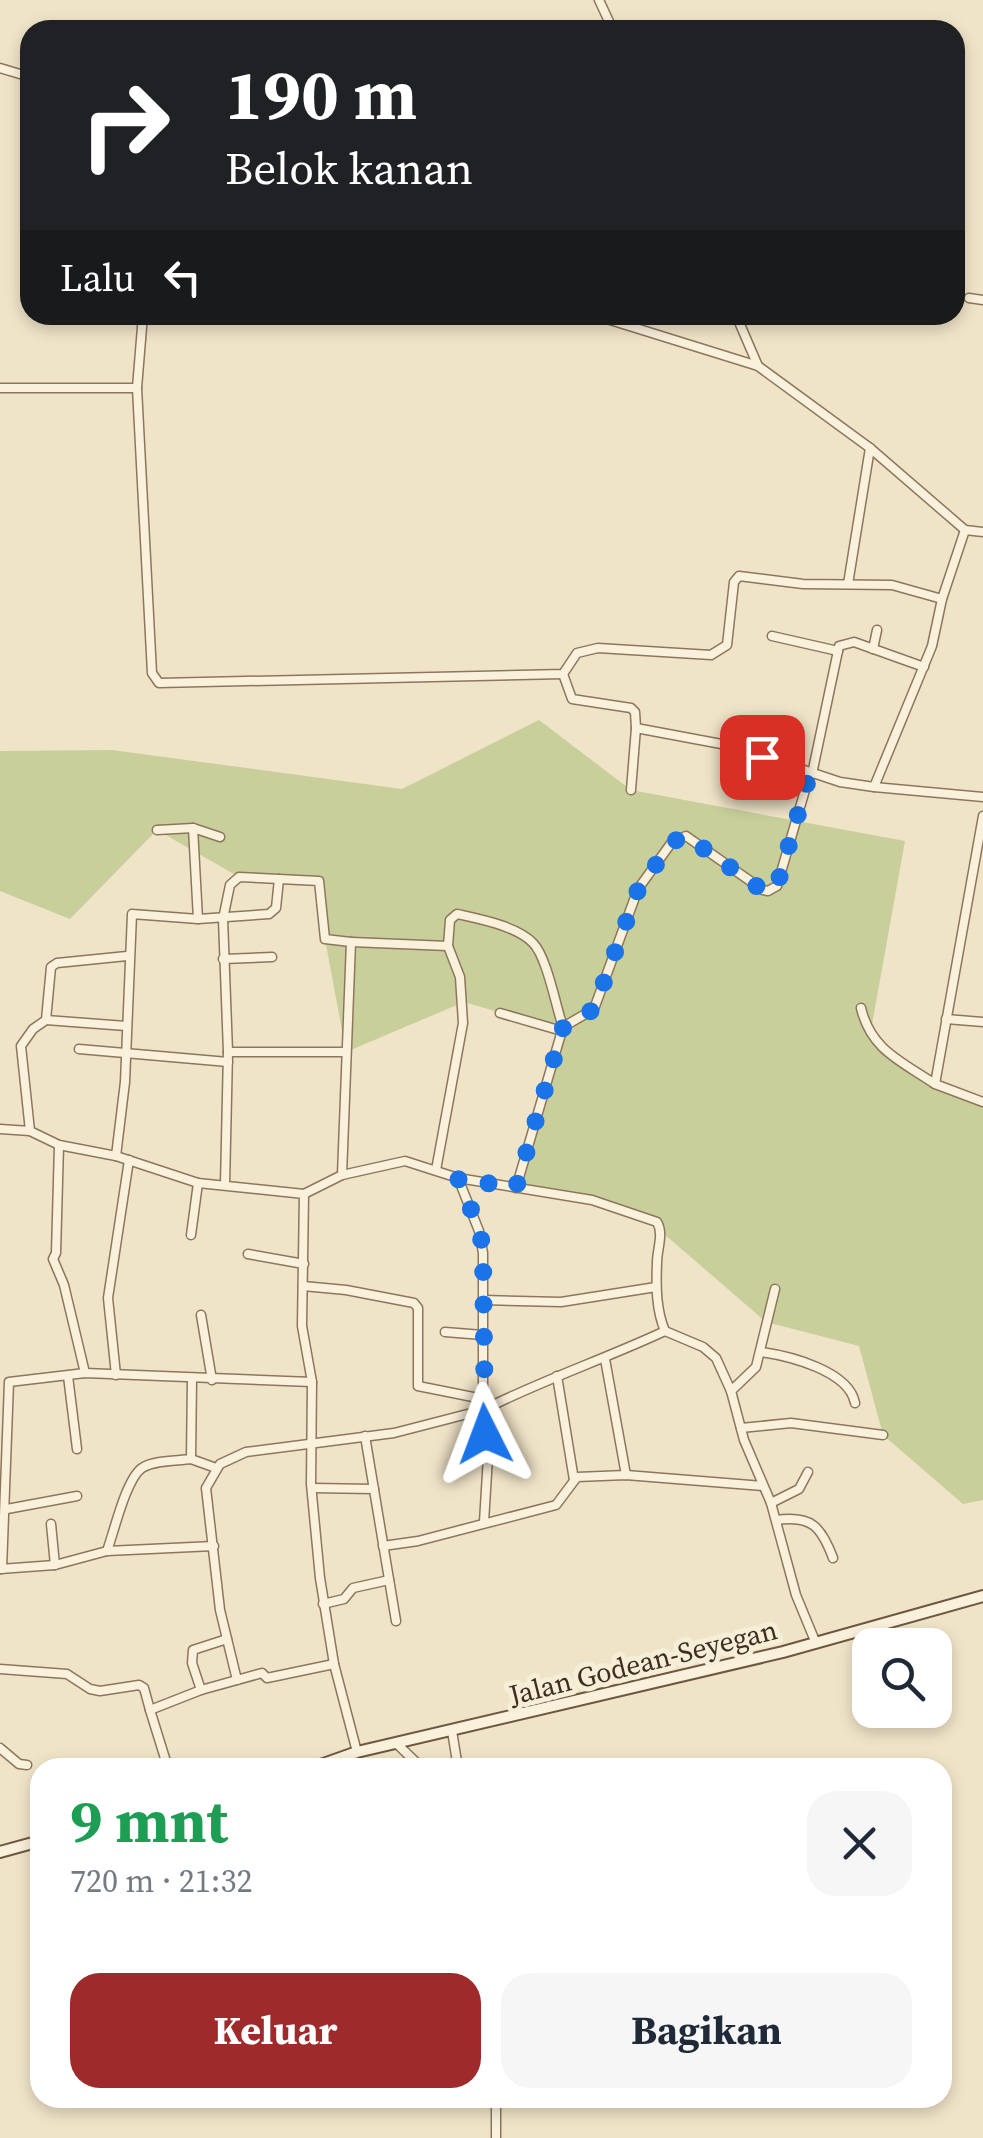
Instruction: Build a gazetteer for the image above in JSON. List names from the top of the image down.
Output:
{
  "streets": {
    "main road": ["Jalan Godean-Seyegan"]
  },
  "page": {
    "turn": ["190 m", "Belok kanan"],
    "then": "Lalu",
    "heading": ["9 mnt", "720 m · 21:32"],
    "buttons": ["Keluar", "Bagikan"]
  }
}
